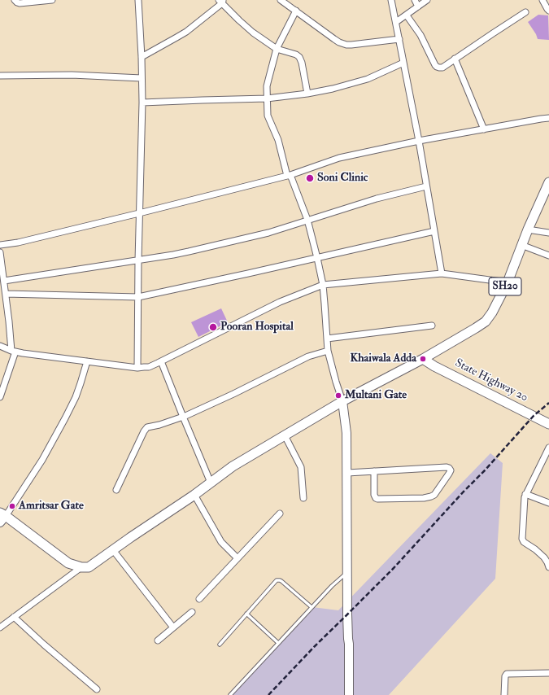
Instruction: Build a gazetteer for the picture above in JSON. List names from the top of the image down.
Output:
{
  "streets": {
    "main road": ["SH20", "State Highway 20"]
  },
  "crossings": [
    ["SH20", "State Highway 20"]
  ],
  "places": [
    "Soni Clinic",
    "Pooran Hospital",
    "Khaiwala Adda",
    "Multani Gate",
    "Amritsar Gate"
  ]
}
